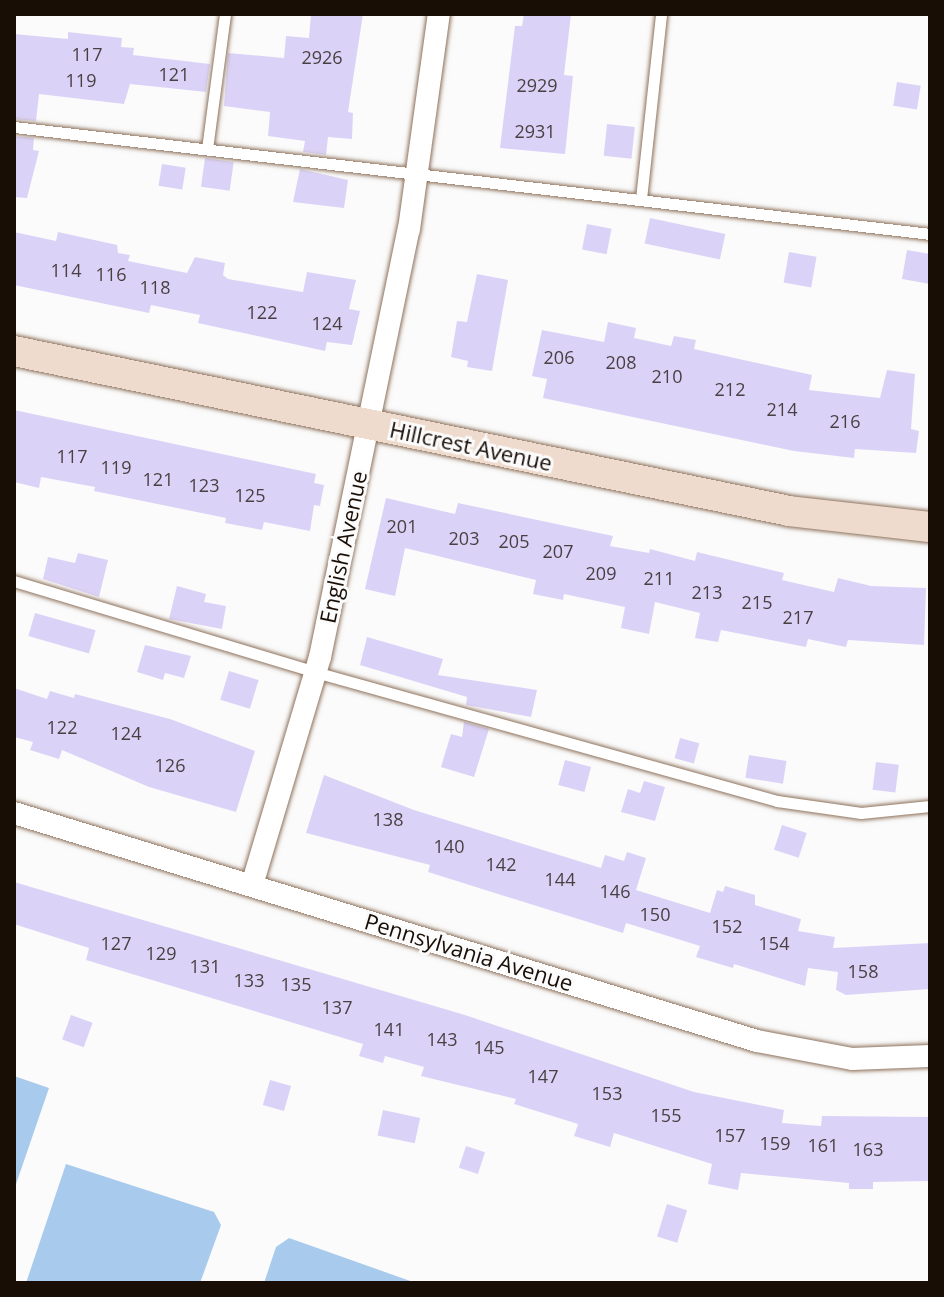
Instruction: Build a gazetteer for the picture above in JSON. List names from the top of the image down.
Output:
{
  "streets": {
    "main road": ["Hillcrest Avenue"],
    "street": ["English Avenue", "Pennsylvania Avenue"]
  },
  "crossings": [
    ["Hillcrest Avenue", "English Avenue"],
    ["English Avenue", "Pennsylvania Avenue"]
  ],
  "house_numbers": [
    "117",
    "2926",
    "121",
    "119",
    "2929",
    "2931",
    "114",
    "116",
    "118",
    "122",
    "124",
    "206",
    "208",
    "210",
    "212",
    "214",
    "216",
    "117",
    "119",
    "121",
    "123",
    "125",
    "201",
    "203",
    "205",
    "207",
    "209",
    "211",
    "213",
    "215",
    "217",
    "122",
    "124",
    "126",
    "138",
    "140",
    "142",
    "144",
    "146",
    "150",
    "152",
    "127",
    "154",
    "129",
    "131",
    "158",
    "133",
    "135",
    "137",
    "141",
    "143",
    "145",
    "147",
    "153",
    "155",
    "157",
    "159",
    "161",
    "163"
  ]
}
